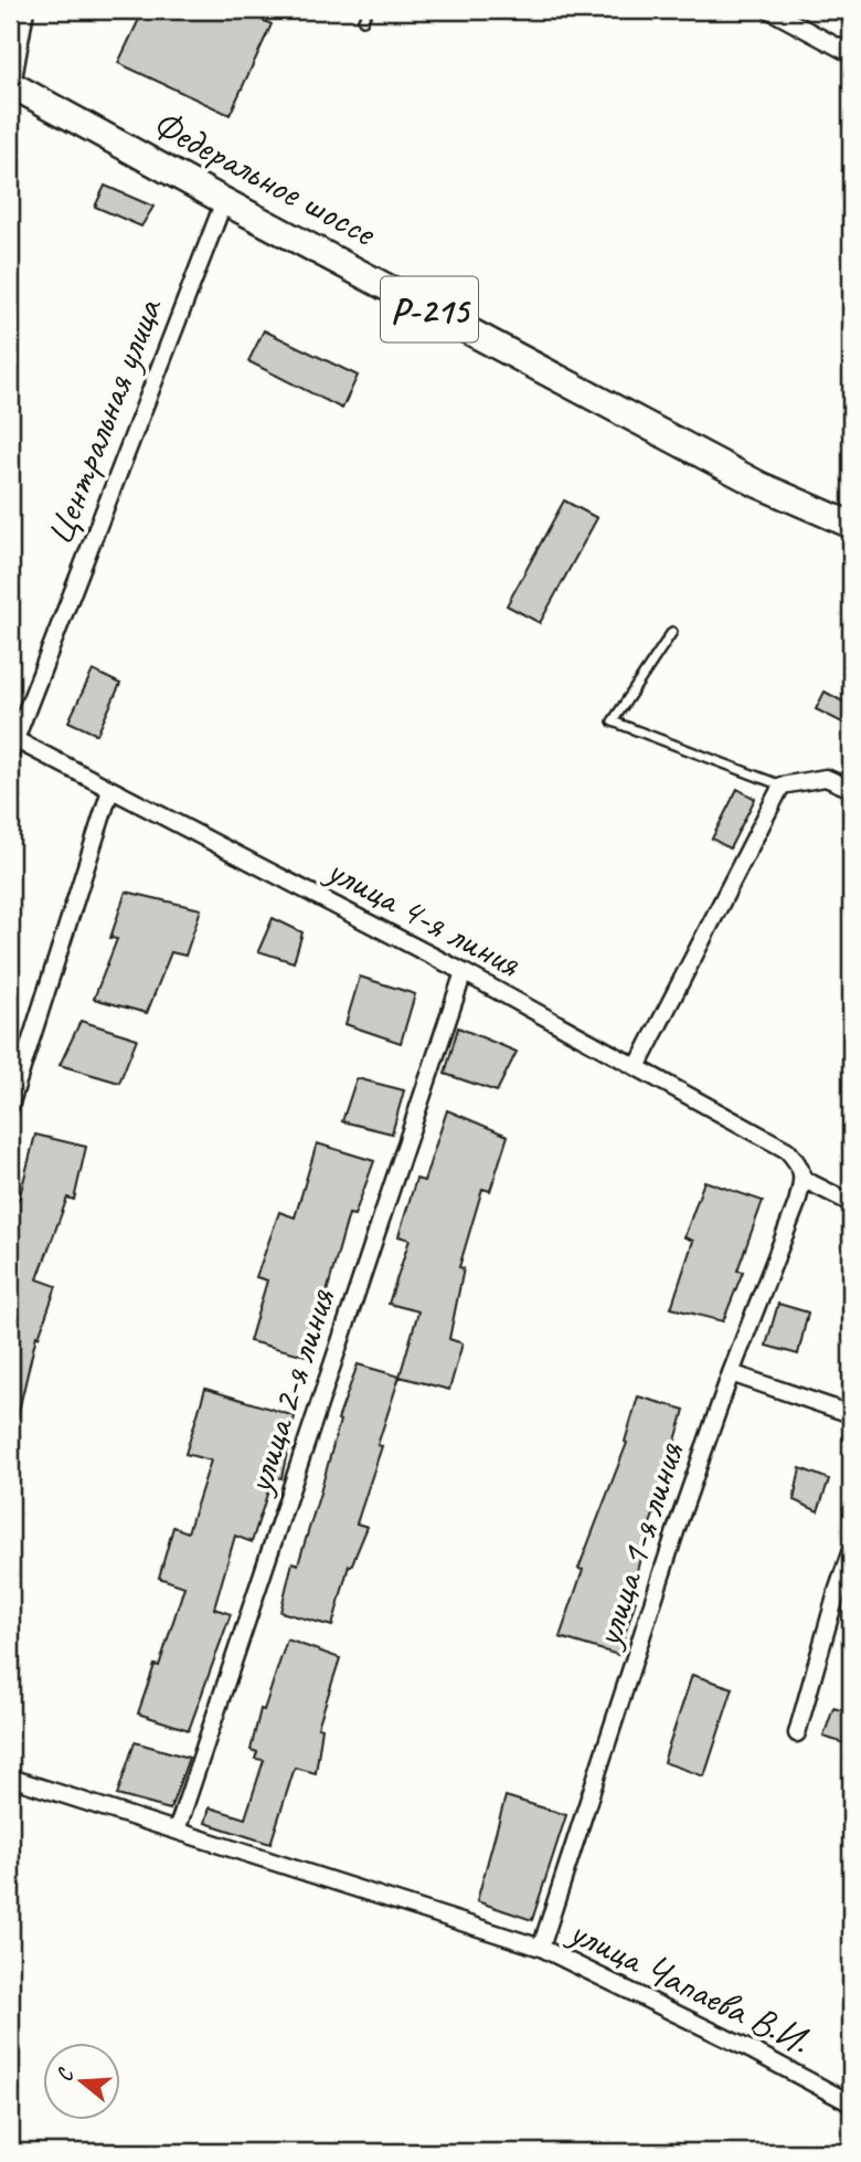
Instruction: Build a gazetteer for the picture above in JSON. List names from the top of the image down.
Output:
{
  "streets": {
    "highway": ["Федеральное шоссе", "Р-215"],
    "street": [
      "Центральная улица",
      "улица 4-я линия",
      "улица 2-я линия",
      "улица 1-я линия",
      "улица Чапаева В.И."
    ]
  },
  "crossings": [
    ["Федеральное шоссе", "Центральная улица"],
    ["Центральная улица", "улица 4-я линия"],
    ["улица 4-я линия", "улица 2-я линия"],
    ["улица 4-я линия", "улица 1-я линия"],
    ["улица 2-я линия", "улица Чапаева В.И."],
    ["улица 1-я линия", "улица Чапаева В.И."]
  ],
  "north": "left"
}
